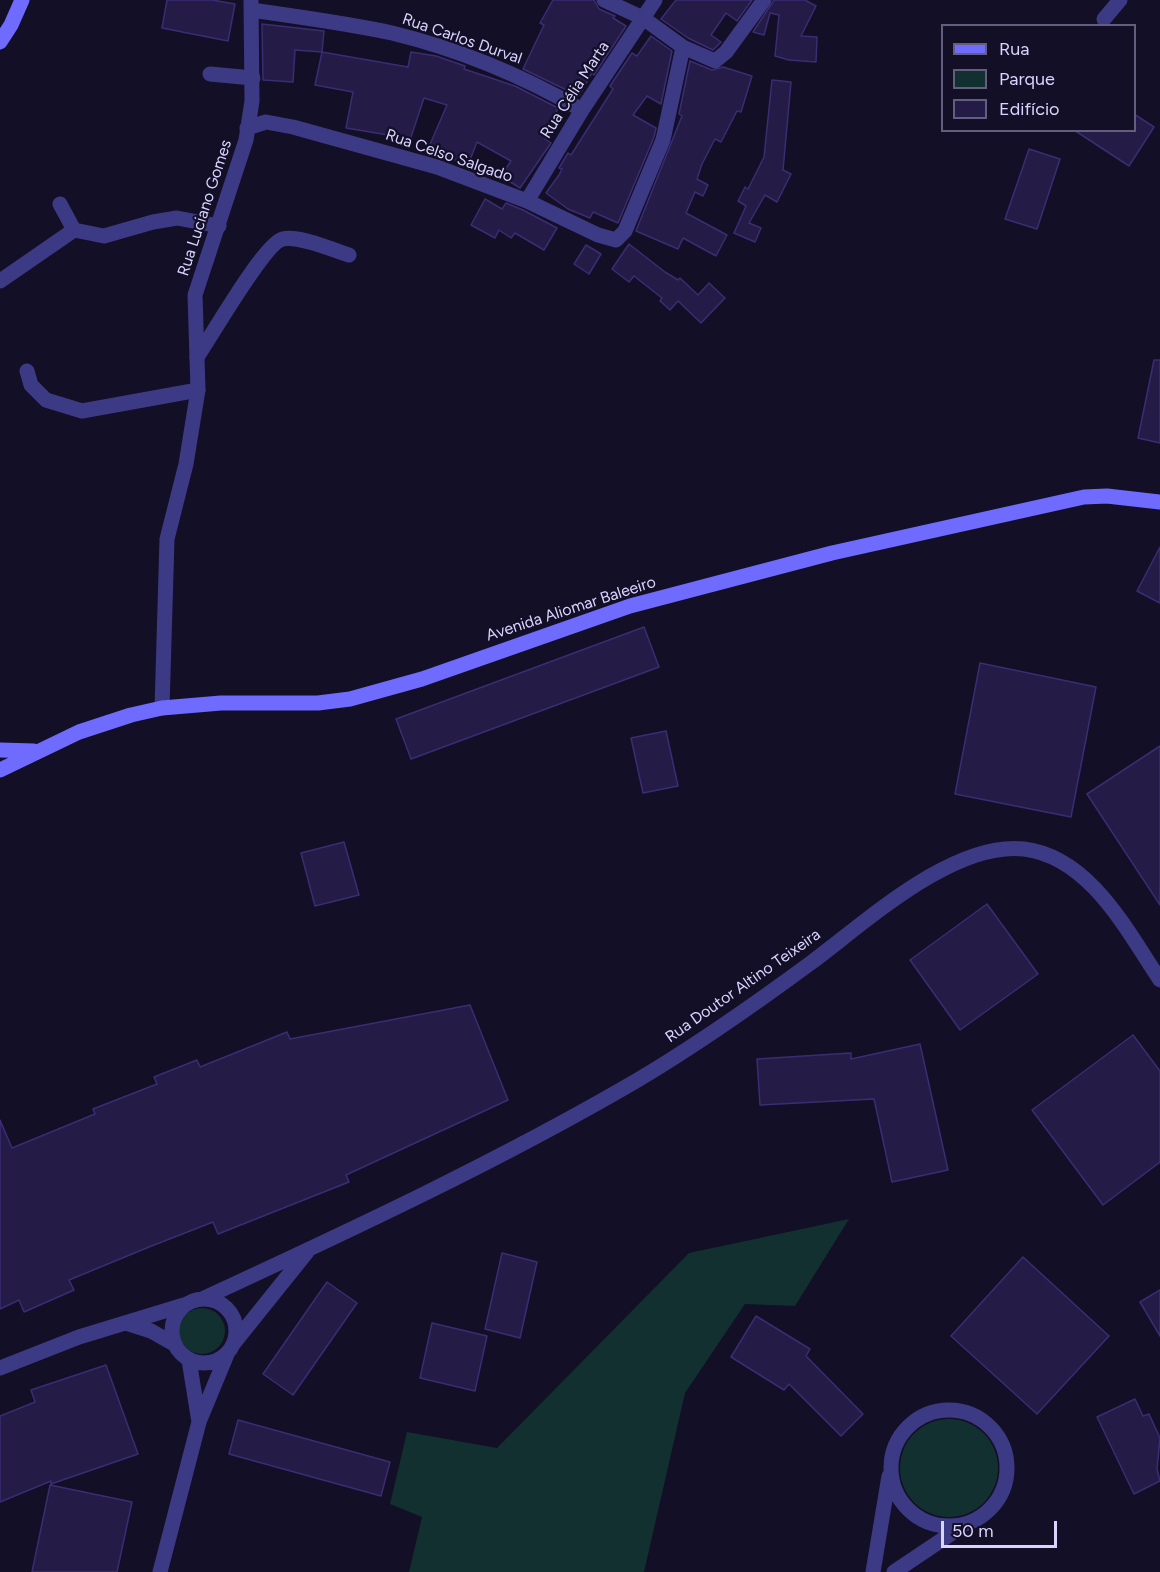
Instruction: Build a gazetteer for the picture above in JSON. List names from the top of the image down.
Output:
{
  "streets": {
    "main road": ["Avenida Aliomar Baleeiro"],
    "street": [
      "Rua Carlos Durval",
      "Rua Célia Marta",
      "Rua Celso Salgado",
      "Rua Luciano Gomes",
      "Rua Doutor Altino Teixeira"
    ]
  },
  "crossings": [
    ["Rua Carlos Durval", "Rua Célia Marta"],
    ["Rua Carlos Durval", "Rua Luciano Gomes"],
    ["Rua Célia Marta", "Rua Celso Salgado"],
    ["Rua Celso Salgado", "Rua Luciano Gomes"],
    ["Rua Luciano Gomes", "Avenida Aliomar Baleeiro"]
  ],
  "legend": ["Rua", "Parque", "Edifício"],
  "scale_bar": "50 m"
}
